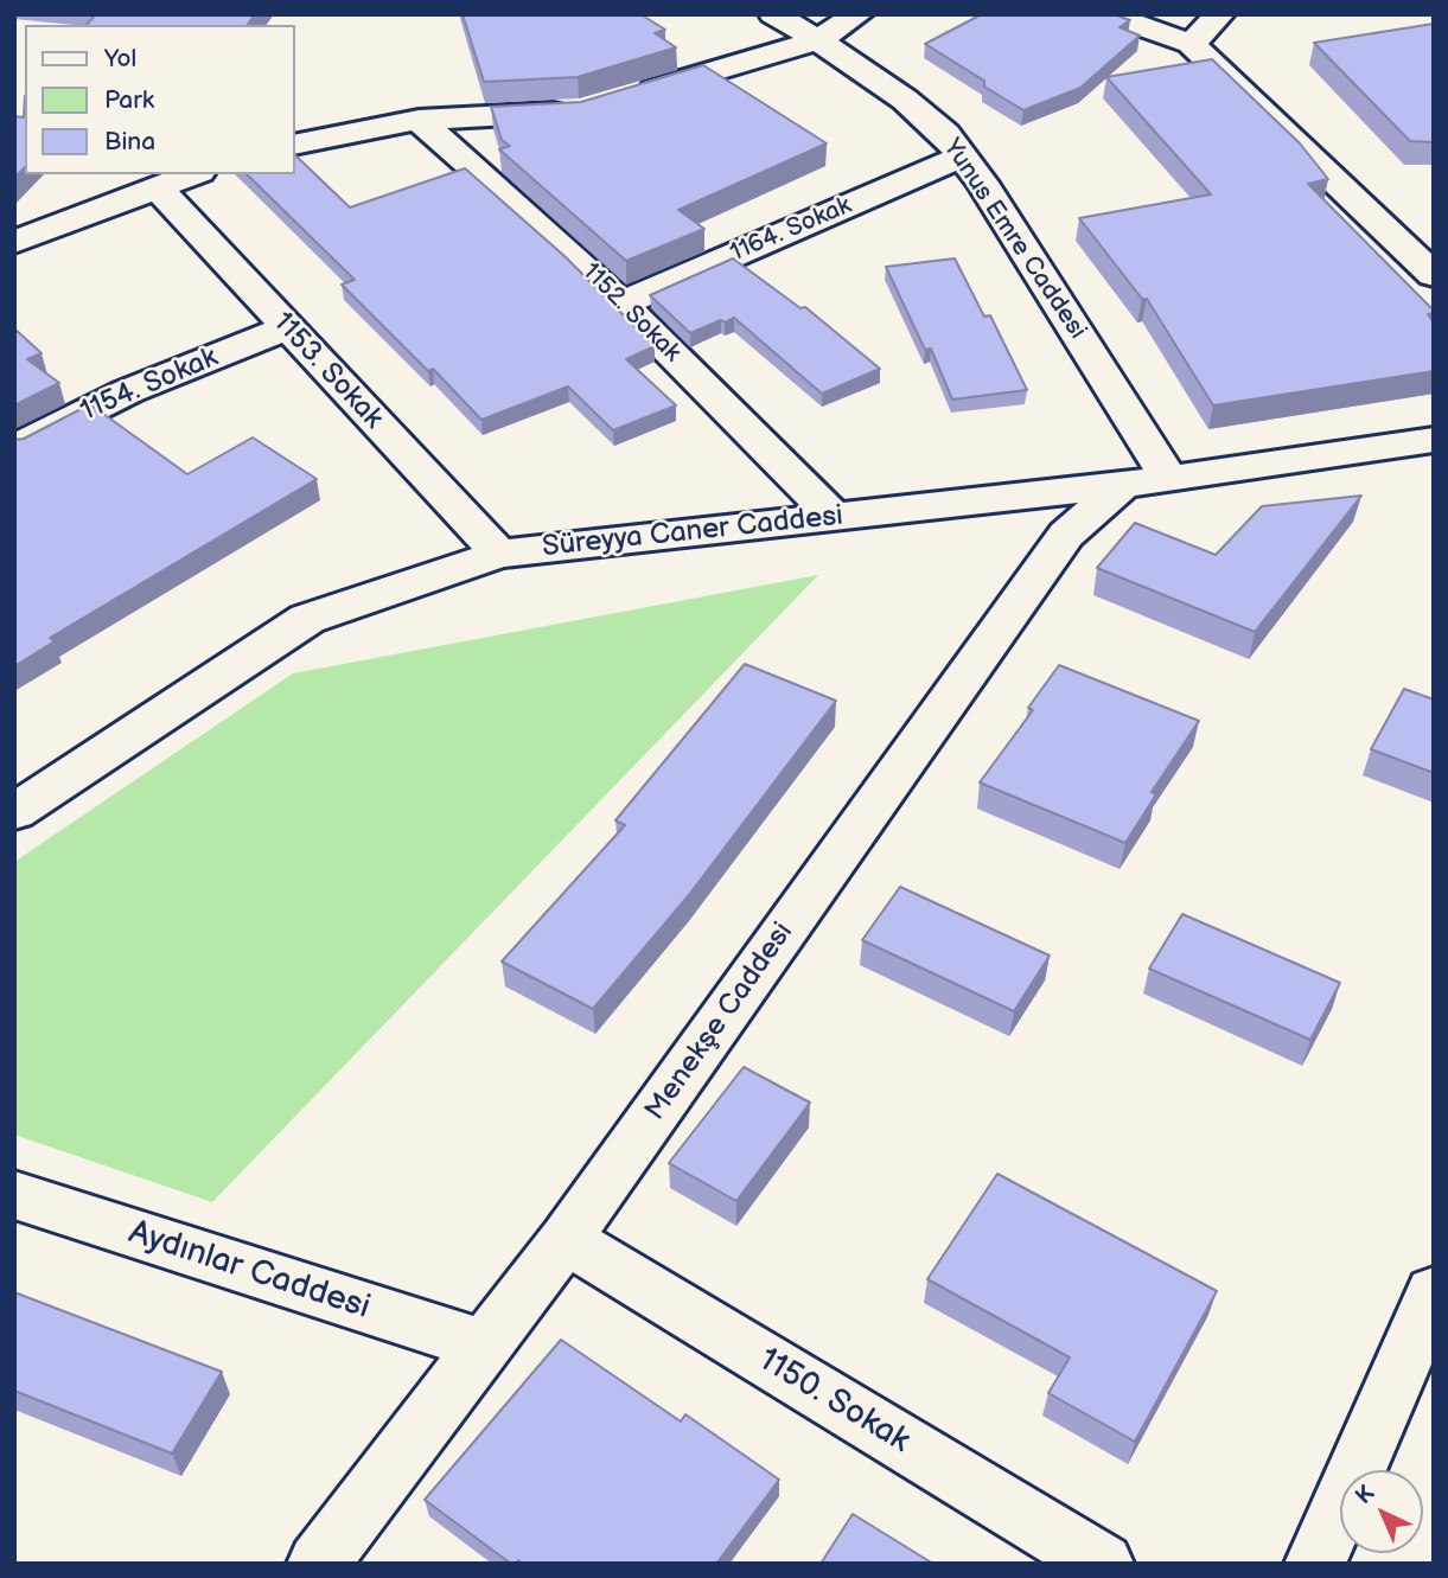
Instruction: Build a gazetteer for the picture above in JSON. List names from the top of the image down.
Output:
{
  "streets": {
    "street": [
      "1164. Sokak",
      "Yunus Emre Caddesi",
      "1152. Sokak",
      "1153. Sokak",
      "1154. Sokak",
      "Süreyya Caner Caddesi",
      "Menekşe Caddesi",
      "Aydınlar Caddesi",
      "1150. Sokak"
    ]
  },
  "crossings": [
    ["1164. Sokak", "Yunus Emre Caddesi"],
    ["1164. Sokak", "1152. Sokak"],
    ["Yunus Emre Caddesi", "Süreyya Caner Caddesi"],
    ["Yunus Emre Caddesi", "Menekşe Caddesi"],
    ["1152. Sokak", "Süreyya Caner Caddesi"],
    ["1153. Sokak", "1154. Sokak"],
    ["1153. Sokak", "Süreyya Caner Caddesi"],
    ["Süreyya Caner Caddesi", "Menekşe Caddesi"],
    ["Menekşe Caddesi", "Aydınlar Caddesi"],
    ["Menekşe Caddesi", "1150. Sokak"]
  ],
  "legend": ["Yol", "Park", "Bina"],
  "north": "top left"
}
